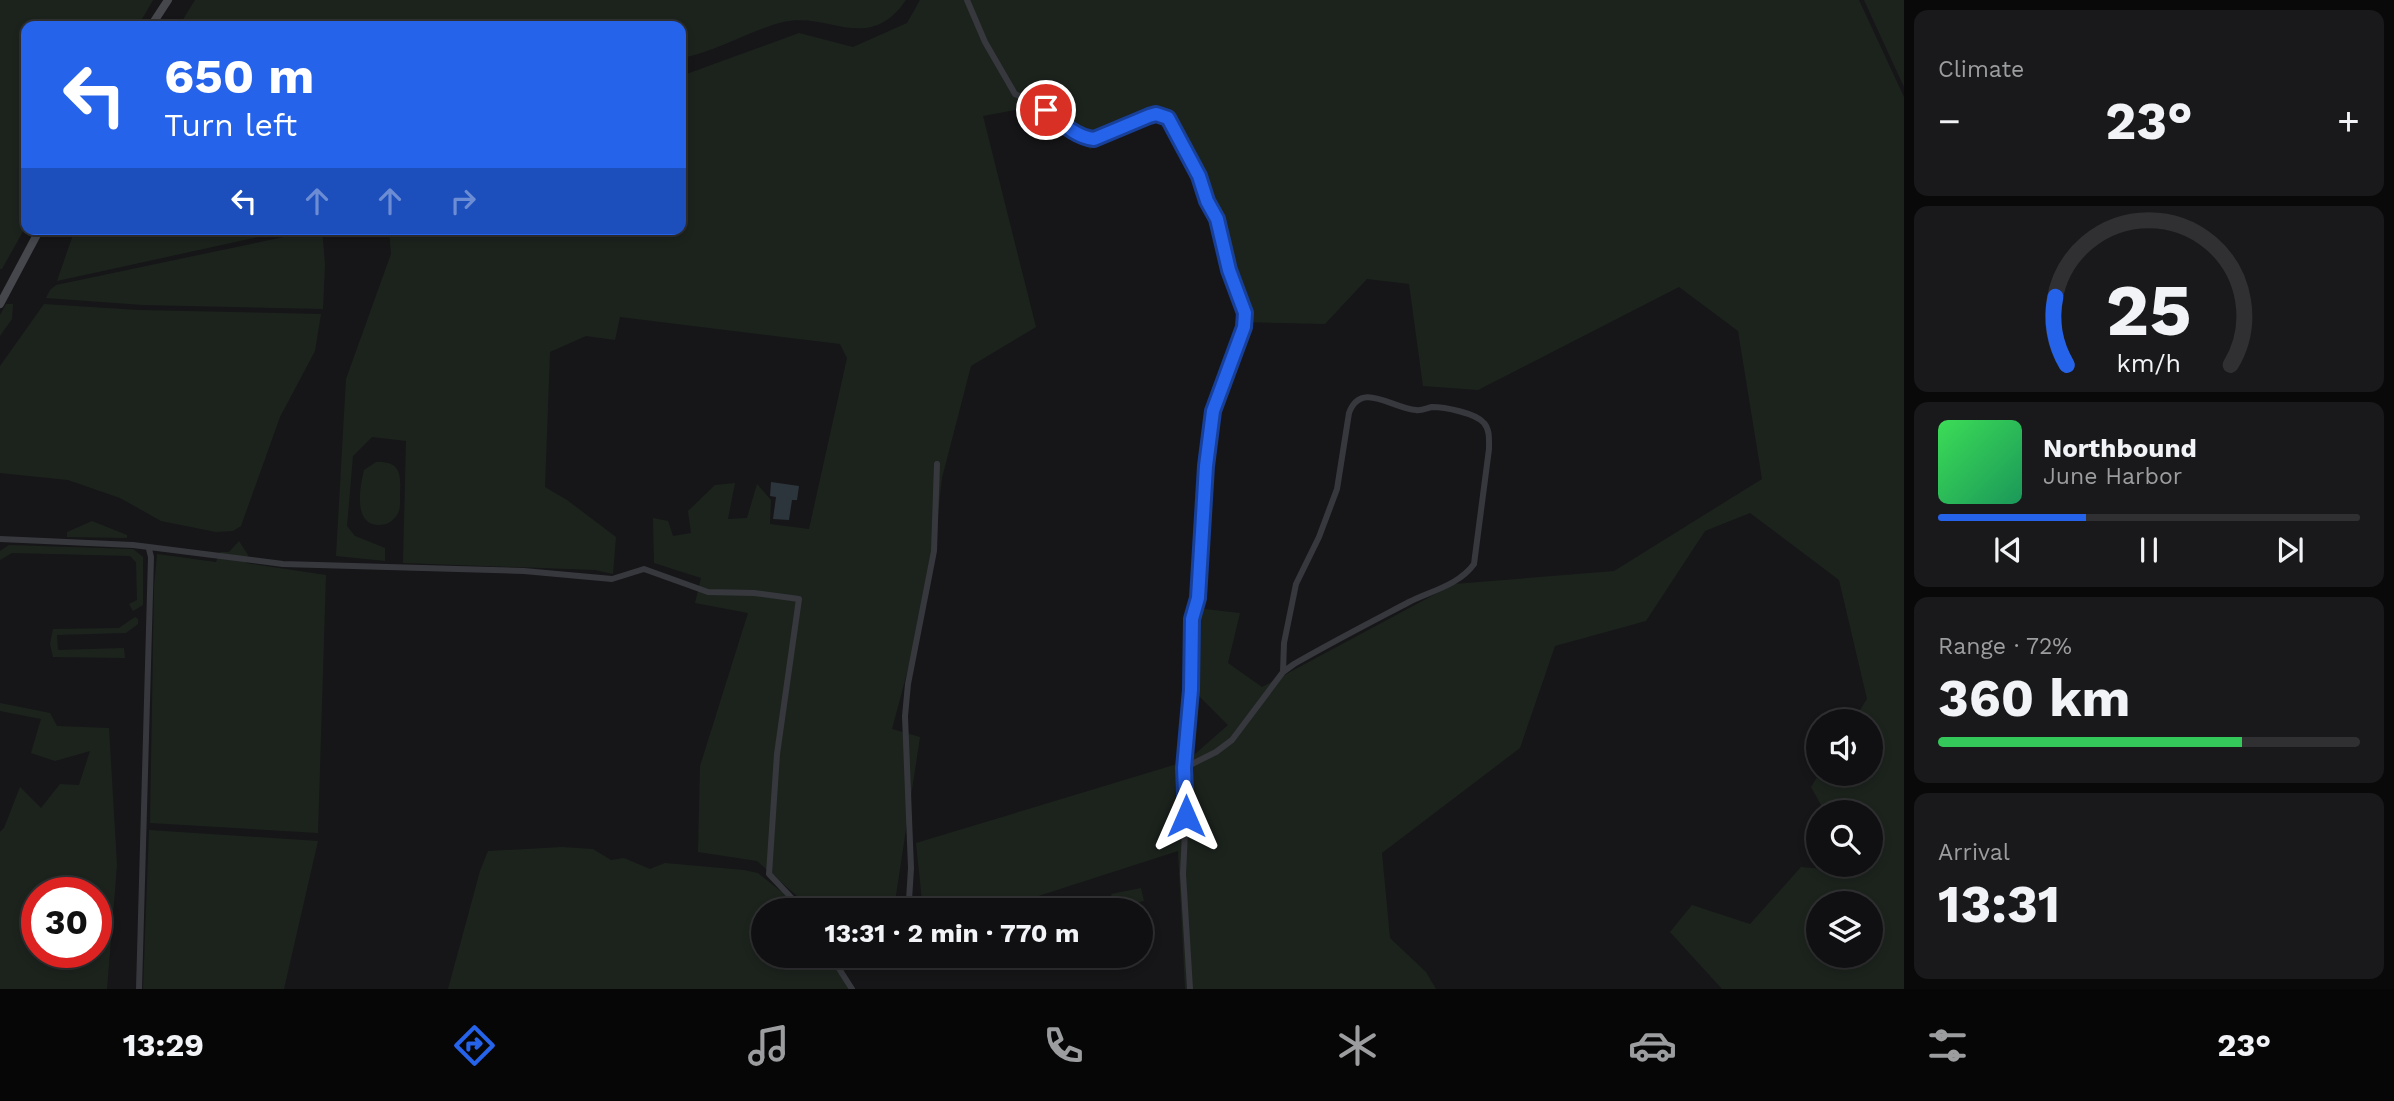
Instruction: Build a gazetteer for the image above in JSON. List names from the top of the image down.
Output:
{
  "page": {
    "tile": [
      "Climate",
      ["Range · 72%", "360 km"],
      ["Arrival", "13:31"]
    ],
    "turn": ["650 m", "Turn left"],
    "heat": ["−", "23°", "+"],
    "song": ["Northbound", "June Harbor"],
    "limit": "30",
    "trip": "13:31 · 2 min · 770 m",
    "tabs": ["13:29", "23°"],
    "gauge": ["25", "km/h"]
  }
}
